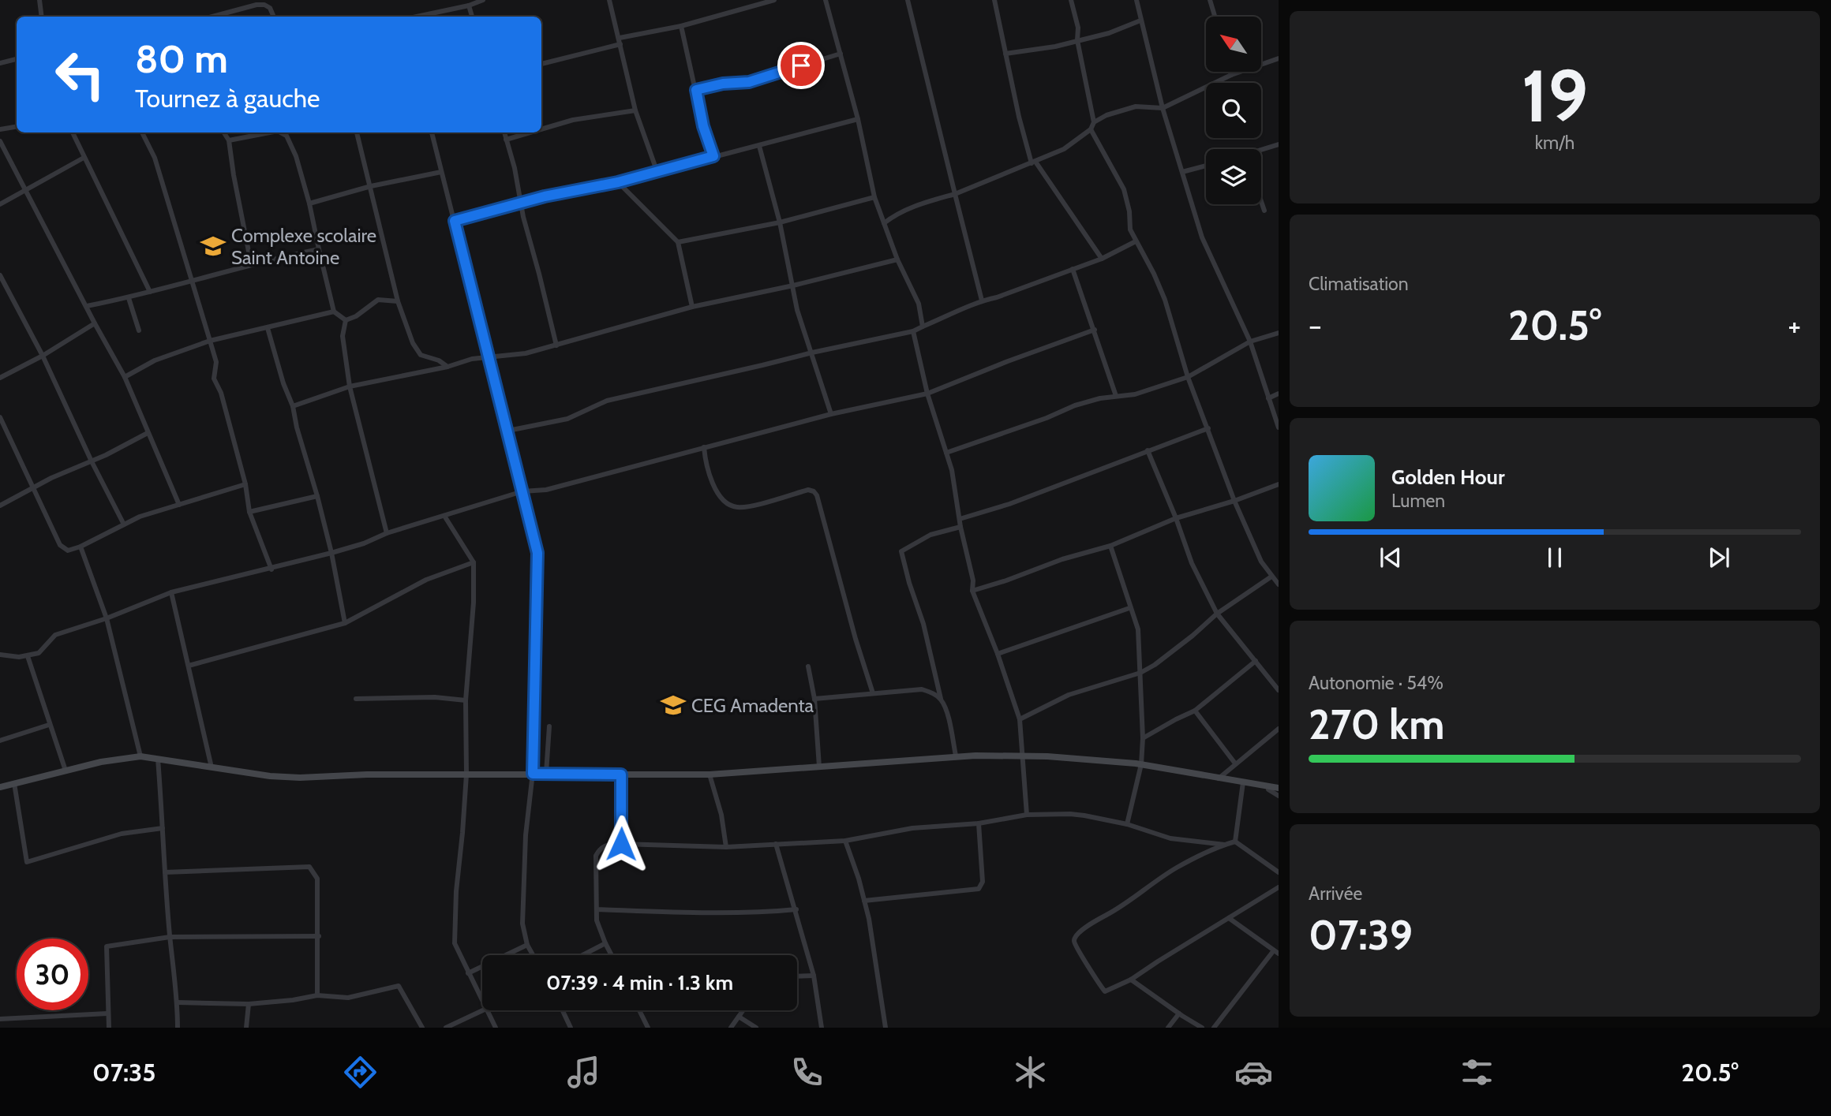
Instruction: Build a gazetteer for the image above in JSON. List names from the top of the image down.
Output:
{
  "places": {
    "school or university": ["Complexe scolaire Saint Antoine", "CEG Amadenta"]
  },
  "north": "top left",
  "page": {
    "tile": [
      ["19", "km/h"],
      "Climatisation",
      ["Autonomie · 54%", "270 km"],
      ["Arrivée", "07:39"]
    ],
    "turn": ["80 m", "Tournez à gauche"],
    "heat": ["−", "20.5°", "+"],
    "song": ["Golden Hour", "Lumen"],
    "limit": "30",
    "trip": "07:39 · 4 min · 1.3 km",
    "tabs": ["07:35", "20.5°"]
  }
}
